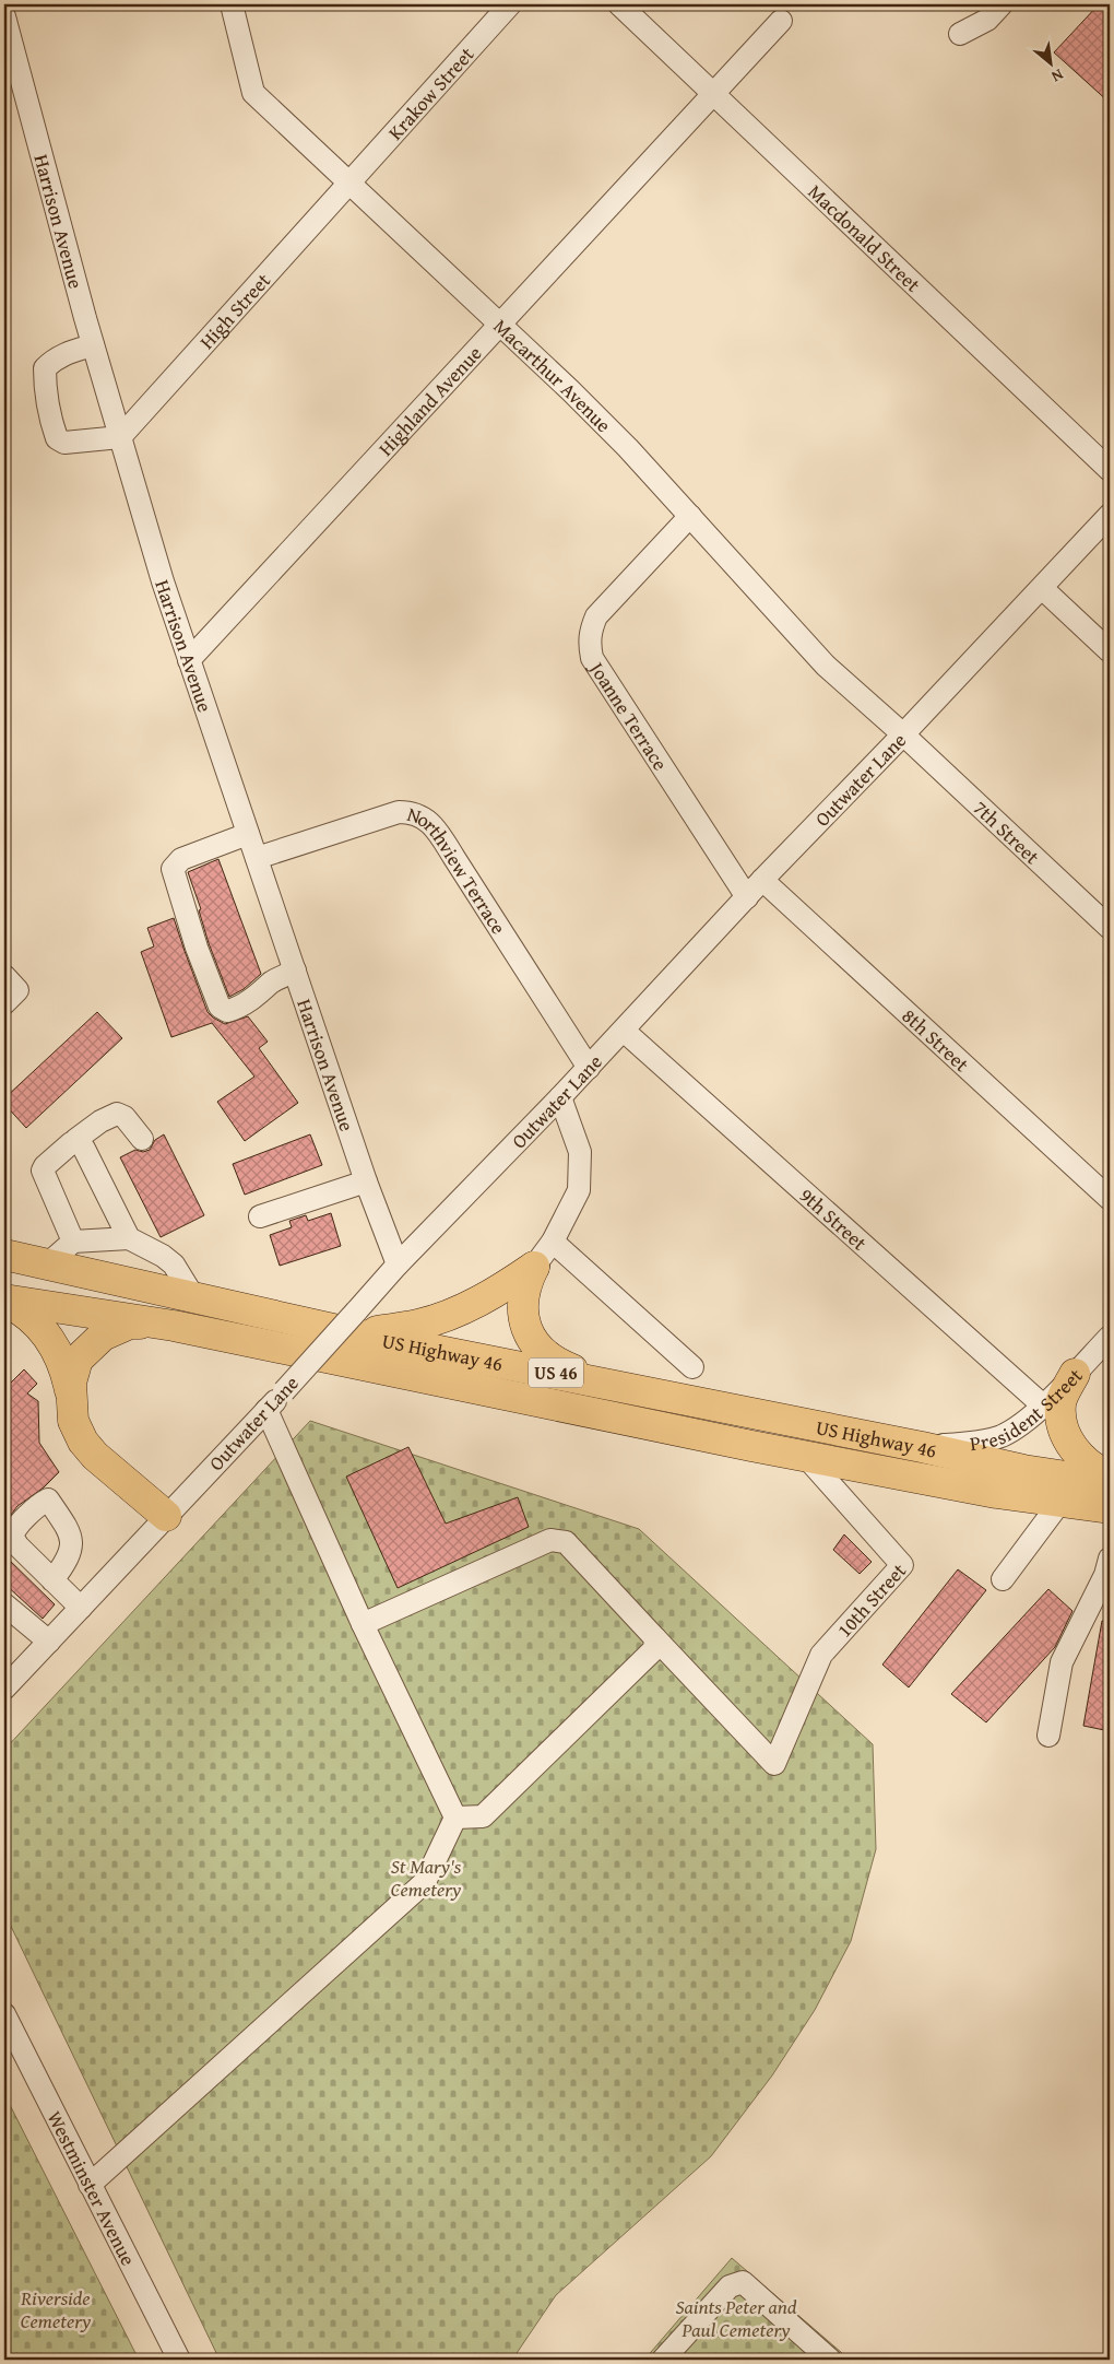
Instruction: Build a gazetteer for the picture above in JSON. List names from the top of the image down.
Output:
{
  "streets": {
    "highway": ["US Highway 46", "US 46"],
    "street": [
      "Krakow Street",
      "Harrison Avenue",
      "Macdonald Street",
      "High Street",
      "Macarthur Avenue",
      "Highland Avenue",
      "Joanne Terrace",
      "Outwater Lane",
      "7th Street",
      "Northview Terrace",
      "8th Street",
      "9th Street",
      "President Street",
      "10th Street",
      "Westminster Avenue"
    ]
  },
  "crossings": [
    ["Krakow Street", "High Street"],
    ["Krakow Street", "Macarthur Avenue"],
    ["Harrison Avenue", "High Street"],
    ["Harrison Avenue", "Highland Avenue"],
    ["Harrison Avenue", "Outwater Lane"],
    ["Harrison Avenue", "Northview Terrace"],
    ["Macdonald Street", "Highland Avenue"],
    ["High Street", "Macarthur Avenue"],
    ["Macarthur Avenue", "Highland Avenue"],
    ["Macarthur Avenue", "Joanne Terrace"],
    ["Macarthur Avenue", "Outwater Lane"],
    ["Macarthur Avenue", "7th Street"],
    ["Joanne Terrace", "Outwater Lane"],
    ["Outwater Lane", "7th Street"],
    ["Outwater Lane", "Northview Terrace"],
    ["Outwater Lane", "8th Street"],
    ["Outwater Lane", "9th Street"],
    ["Outwater Lane", "US Highway 46"],
    ["9th Street", "President Street"],
    ["US Highway 46", "President Street"],
    ["US Highway 46", "10th Street"]
  ],
  "parks": ["St Mary's Cemetery", "Riverside Cemetery", "Saints Peter and Paul Cemetery"],
  "north": "bottom right"
}
